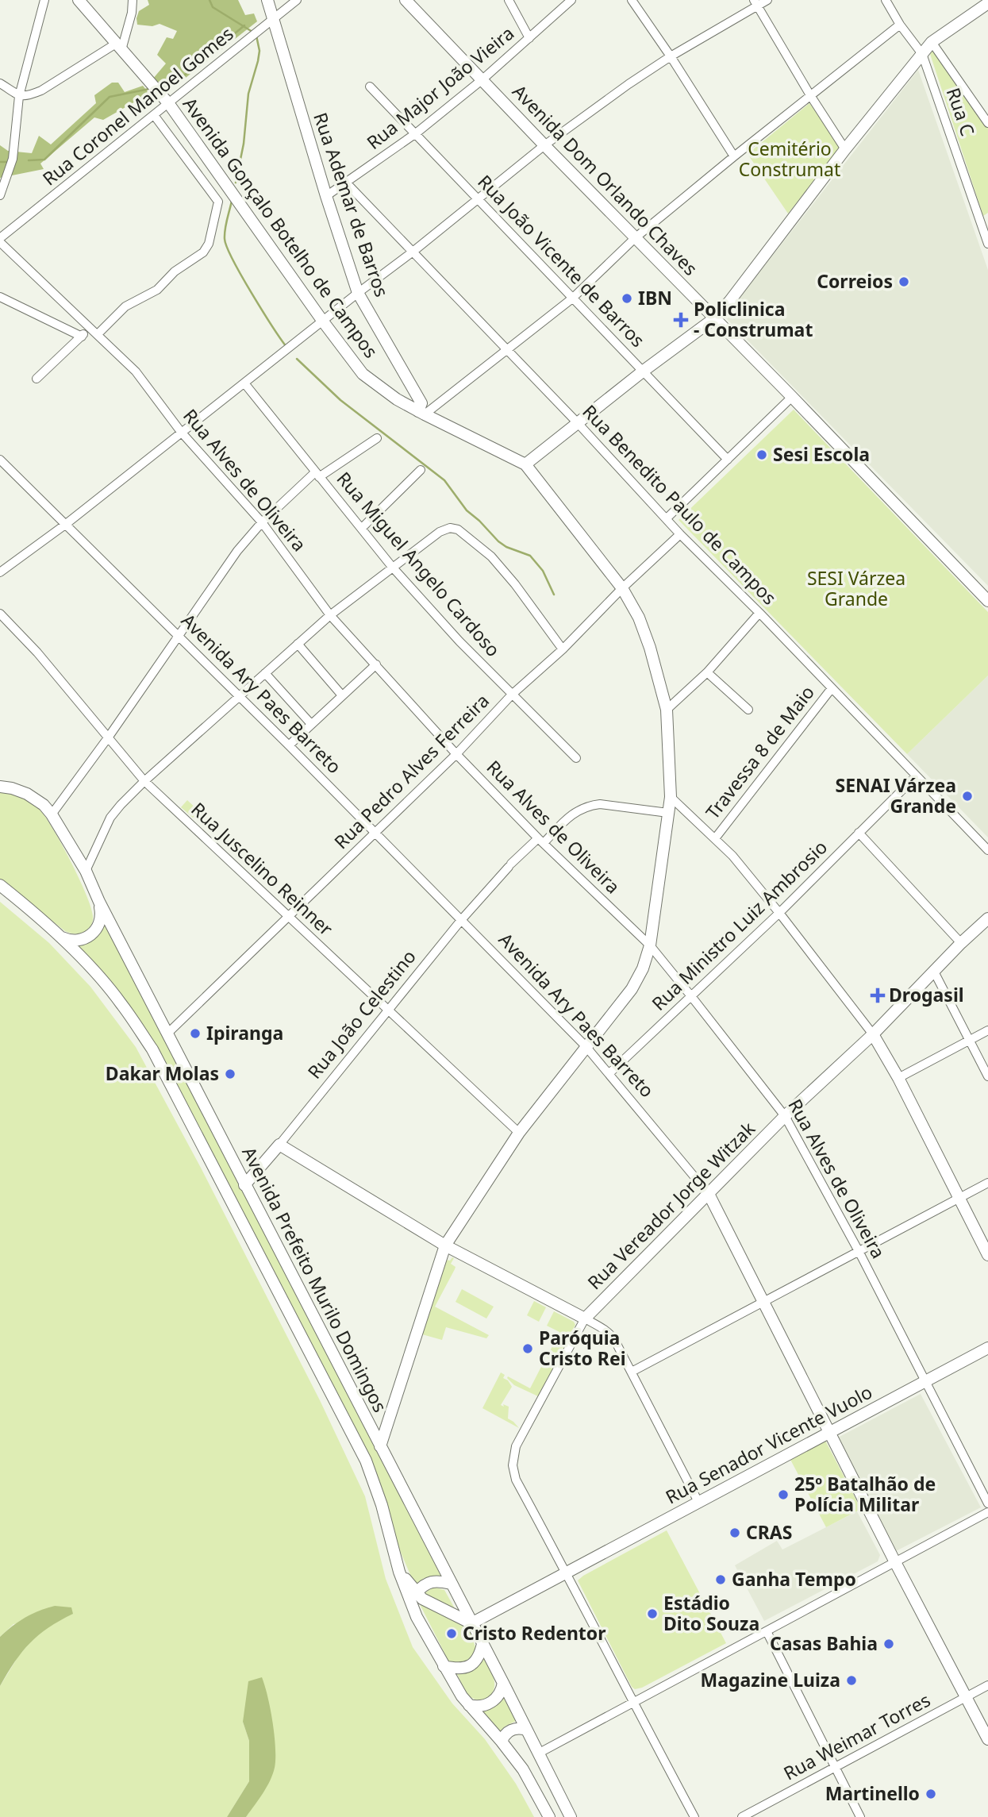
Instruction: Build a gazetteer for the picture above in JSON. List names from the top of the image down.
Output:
{
  "streets": {
    "street": [
      "Rua Major João Vieira",
      "Rua Coronel Manoel Gomes",
      "Rua C",
      "Avenida Dom Orlando Chaves",
      "Rua Ademar de Barros",
      "Avenida Gonçalo Botelho de Campos",
      "Rua João Vicente de Barros",
      "Rua Alves de Oliveira",
      "Rua Benedito Paulo de Campos",
      "Rua Miguel Angelo Cardoso",
      "Avenida Ary Paes Barreto",
      "Travessa 8 de Maio",
      "Rua Pedro Alves Ferreira",
      "Rua Juscelino Reinner",
      "Rua Ministro Luiz Ambrosio",
      "Rua João Celestino",
      "Rua Vereador Jorge Witzak",
      "Avenida Prefeito Murilo Domingos",
      "Rua Senador Vicente Vuolo",
      "Rua Weimar Torres"
    ]
  },
  "crossings": [
    ["Rua Major João Vieira", "Avenida Dom Orlando Chaves"],
    ["Rua Major João Vieira", "Rua Ademar de Barros"],
    ["Rua Major João Vieira", "Rua João Vicente de Barros"],
    ["Rua Major João Vieira", "Rua Benedito Paulo de Campos"],
    ["Rua Coronel Manoel Gomes", "Rua Ademar de Barros"],
    ["Rua Coronel Manoel Gomes", "Avenida Gonçalo Botelho de Campos"],
    ["Rua Ademar de Barros", "Avenida Gonçalo Botelho de Campos"],
    ["Avenida Gonçalo Botelho de Campos", "Rua Alves de Oliveira"],
    ["Avenida Gonçalo Botelho de Campos", "Avenida Ary Paes Barreto"],
    ["Avenida Gonçalo Botelho de Campos", "Rua Pedro Alves Ferreira"],
    ["Avenida Gonçalo Botelho de Campos", "Rua Juscelino Reinner"],
    ["Avenida Gonçalo Botelho de Campos", "Rua João Celestino"],
    ["Avenida Gonçalo Botelho de Campos", "Avenida Prefeito Murilo Domingos"],
    ["Rua Alves de Oliveira", "Rua Pedro Alves Ferreira"],
    ["Rua Alves de Oliveira", "Rua Ministro Luiz Ambrosio"],
    ["Rua Alves de Oliveira", "Rua João Celestino"],
    ["Rua Alves de Oliveira", "Rua Vereador Jorge Witzak"],
    ["Rua Alves de Oliveira", "Rua Senador Vicente Vuolo"],
    ["Rua Benedito Paulo de Campos", "Travessa 8 de Maio"],
    ["Rua Benedito Paulo de Campos", "Rua Pedro Alves Ferreira"],
    ["Rua Benedito Paulo de Campos", "Rua Ministro Luiz Ambrosio"],
    ["Rua Miguel Angelo Cardoso", "Rua Pedro Alves Ferreira"],
    ["Avenida Ary Paes Barreto", "Rua Pedro Alves Ferreira"],
    ["Avenida Ary Paes Barreto", "Rua Ministro Luiz Ambrosio"],
    ["Avenida Ary Paes Barreto", "Rua João Celestino"],
    ["Avenida Ary Paes Barreto", "Rua Vereador Jorge Witzak"],
    ["Avenida Ary Paes Barreto", "Rua Senador Vicente Vuolo"],
    ["Avenida Ary Paes Barreto", "Rua Weimar Torres"],
    ["Rua Pedro Alves Ferreira", "Rua Juscelino Reinner"],
    ["Rua Pedro Alves Ferreira", "Avenida Prefeito Murilo Domingos"],
    ["Rua Juscelino Reinner", "Rua João Celestino"],
    ["Rua João Celestino", "Avenida Prefeito Murilo Domingos"],
    ["Rua Vereador Jorge Witzak", "Rua Senador Vicente Vuolo"],
    ["Avenida Prefeito Murilo Domingos", "Rua Senador Vicente Vuolo"]
  ],
  "parks": ["Cemitério Construmat", "SESI Várzea Grande"],
  "places": {
    "other": [
      "Correios",
      "IBN",
      "Sesi Escola",
      "SENAI Várzea Grande",
      "Ipiranga",
      "Dakar Molas",
      "Paróquia Cristo Rei",
      "25º Batalhão de Polícia Militar",
      "CRAS",
      "Ganha Tempo",
      "Estádio Dito Souza",
      "Cristo Redentor",
      "Casas Bahia",
      "Magazine Luiza",
      "Martinello"
    ],
    "health": ["Policlinica - Construmat", "Drogasil"]
  }
}
